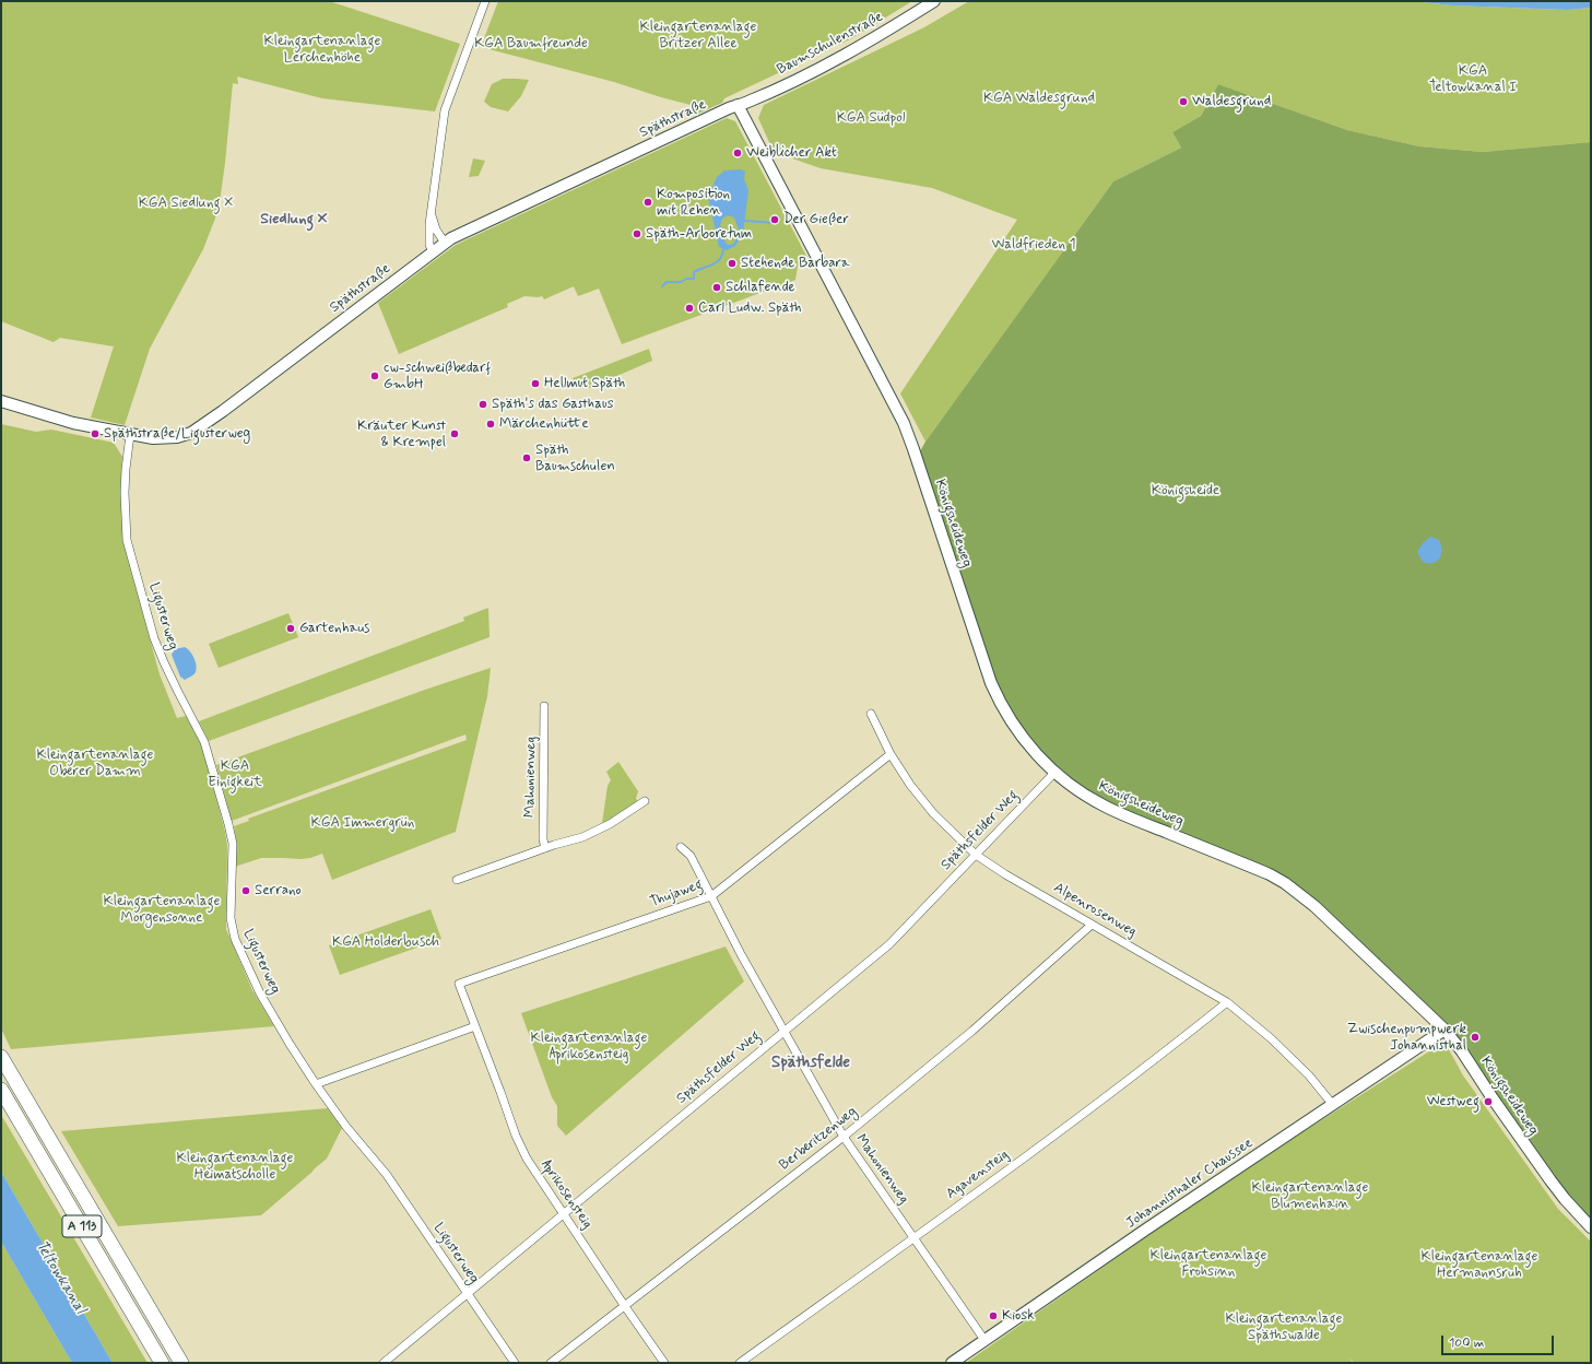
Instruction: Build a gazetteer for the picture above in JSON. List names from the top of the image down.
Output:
{
  "streets": {
    "highway": ["A 113"],
    "street": [
      "Baumschulenstraße",
      "Späthstraße",
      "Königsheideweg",
      "Ligusterweg",
      "Mahonienweg",
      "Späthsfelder Weg",
      "Thujaweg",
      "Alpenrosenweg",
      "Berberitzenweg",
      "Agavensteig",
      "Johannisthaler Chaussee",
      "Aprikosensteig"
    ]
  },
  "crossings": [
    ["Baumschulenstraße", "Späthstraße"],
    ["Baumschulenstraße", "Königsheideweg"],
    ["Späthstraße", "Königsheideweg"],
    ["Späthstraße", "Ligusterweg"],
    ["Königsheideweg", "Späthsfelder Weg"],
    ["Königsheideweg", "Johannisthaler Chaussee"],
    ["Ligusterweg", "Späthsfelder Weg"],
    ["Mahonienweg", "Späthsfelder Weg"],
    ["Mahonienweg", "Thujaweg"],
    ["Mahonienweg", "Berberitzenweg"],
    ["Mahonienweg", "Agavensteig"],
    ["Mahonienweg", "Johannisthaler Chaussee"],
    ["Späthsfelder Weg", "Alpenrosenweg"],
    ["Späthsfelder Weg", "Aprikosensteig"],
    ["Thujaweg", "Alpenrosenweg"],
    ["Thujaweg", "Aprikosensteig"],
    ["Alpenrosenweg", "Berberitzenweg"],
    ["Alpenrosenweg", "Agavensteig"],
    ["Alpenrosenweg", "Johannisthaler Chaussee"],
    ["Berberitzenweg", "Aprikosensteig"]
  ],
  "districts": ["Siedlung X", "Späthsfelde"],
  "water": ["Teltowkanal"],
  "parks": [
    "Kleingartenanlage Britzer Allee",
    "Kleingartenanlage Lerchenhöhe",
    "KGA Baumfreunde",
    "KGA Teltowkanal I",
    "KGA Waldesgrund",
    "KGA Südpol",
    "KGA Siedlung X",
    "Waldfrieden 1",
    "Königsheide",
    "Kleingartenanlage Oberer Damm",
    "KGA Einigkeit",
    "KGA Immergrün",
    "Kleingartenanlage Morgensonne",
    "KGA Holderbusch",
    "Kleingartenanlage Aprikosensteig",
    "Kleingartenanlage Heimatscholle",
    "Kleingartenanlage Blumenhain",
    "Kleingartenanlage Frohsinn",
    "Kleingartenanlage Hermannsruh",
    "Kleingartenanlage Späthswalde"
  ],
  "places": [
    "Waldesgrund",
    "Weiblicher Akt",
    "Komposition mit Rehen",
    "Der Gießer",
    "Späth-Arboretum",
    "Stehende Barbara",
    "Schlafende",
    "Carl Ludw. Späth",
    "cw-schweißbedarf GmbH",
    "Hellmut Späth",
    "Späth's das Gasthaus",
    "Märchenhütte",
    "Späthstraße/Ligusterweg",
    "Kräuter Kunst & Krempel",
    "Späth Baumschulen",
    "Gartenhaus",
    "Serrano",
    "Zwischenpumpwerk Johannisthal",
    "Westweg",
    "Kiosk"
  ],
  "scale_bar": "100 m"
}
